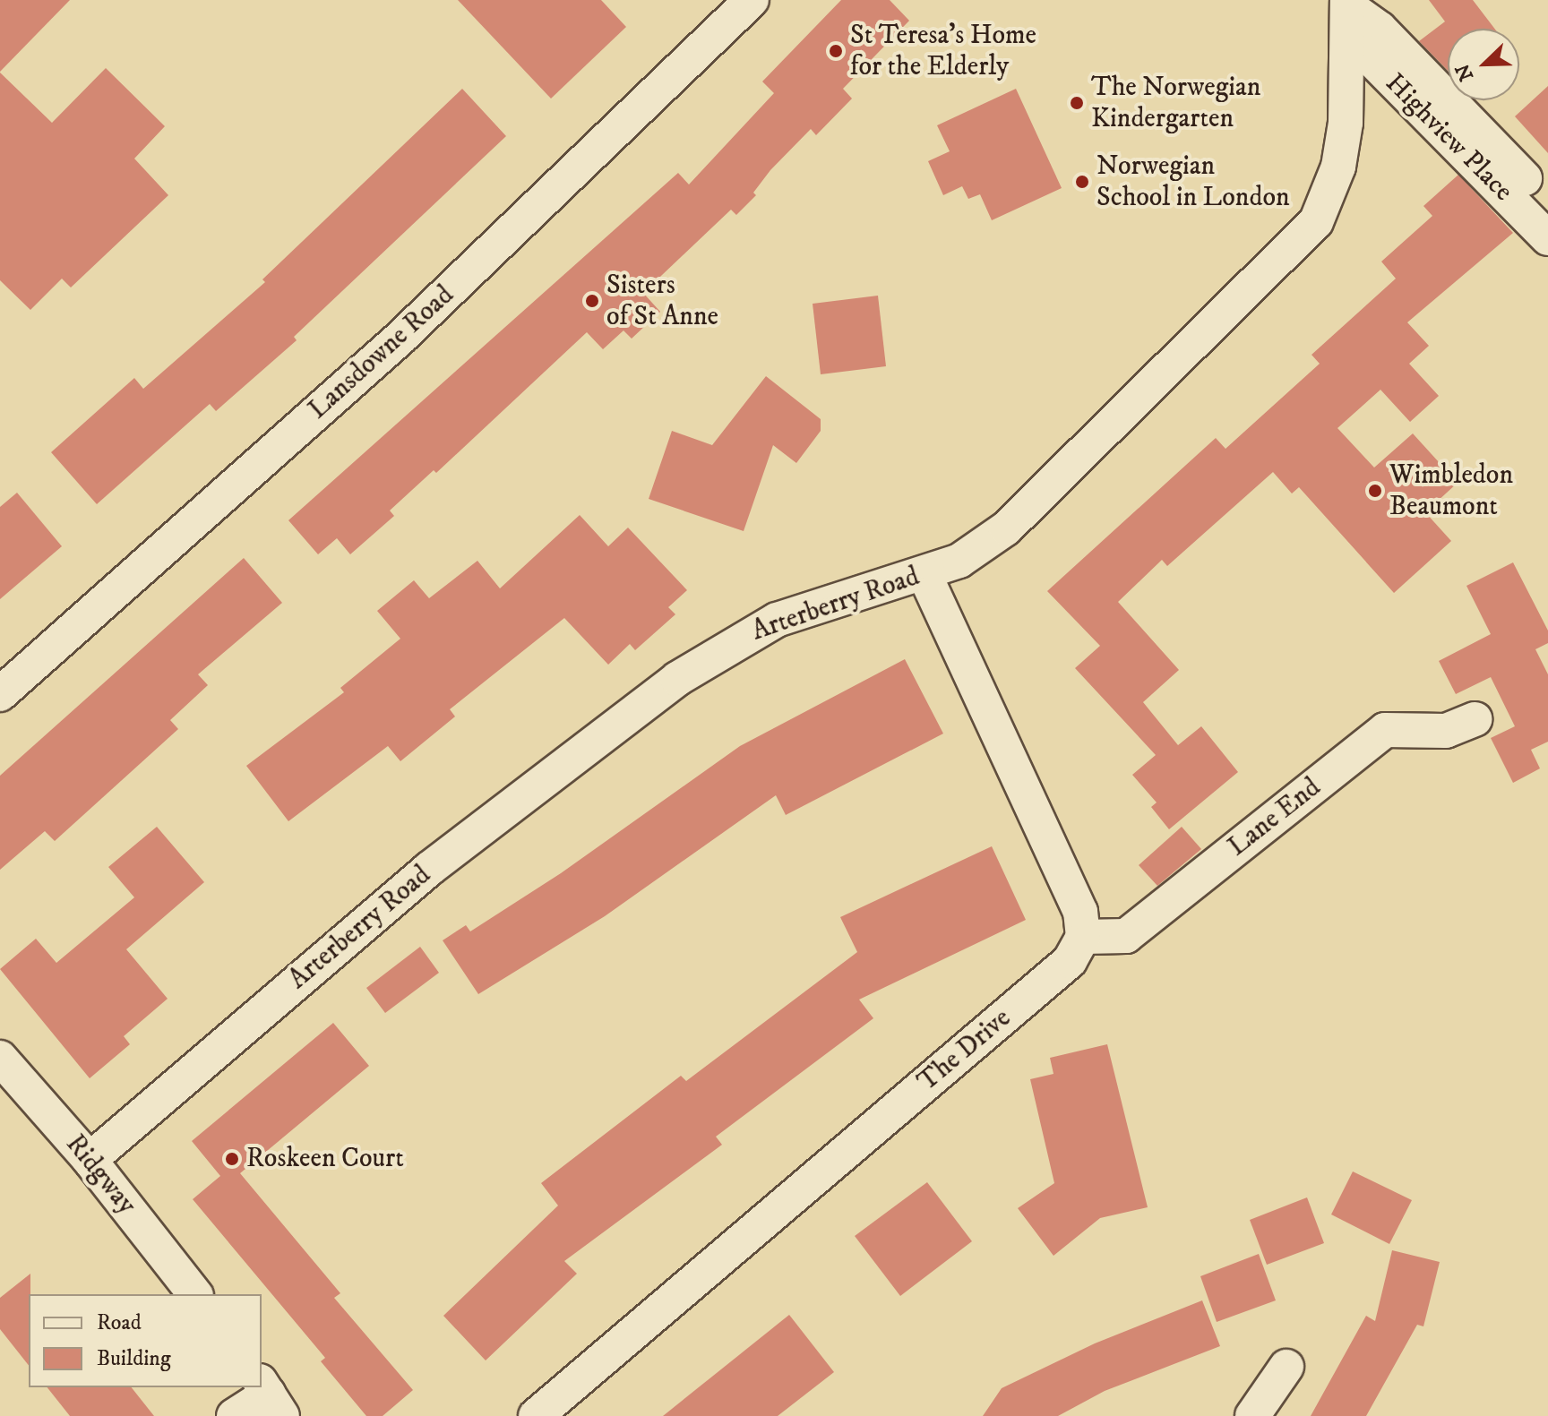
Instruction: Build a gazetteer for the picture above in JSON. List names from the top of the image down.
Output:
{
  "streets": {
    "street": [
      "Highview Place",
      "Lansdowne Road",
      "Arterberry Road",
      "Lane End",
      "The Drive",
      "Ridgway"
    ]
  },
  "crossings": [
    ["Highview Place", "Arterberry Road"],
    ["Arterberry Road", "Ridgway"],
    ["Lane End", "The Drive"]
  ],
  "places": [
    "St Teresa's Home for the Elderly",
    "The Norwegian Kindergarten",
    "Norwegian School in London",
    "Sisters of St Anne",
    "Wimbledon Beaumont",
    "Roskeen Court"
  ],
  "legend": ["Road", "Building"],
  "north": "bottom left"
}
